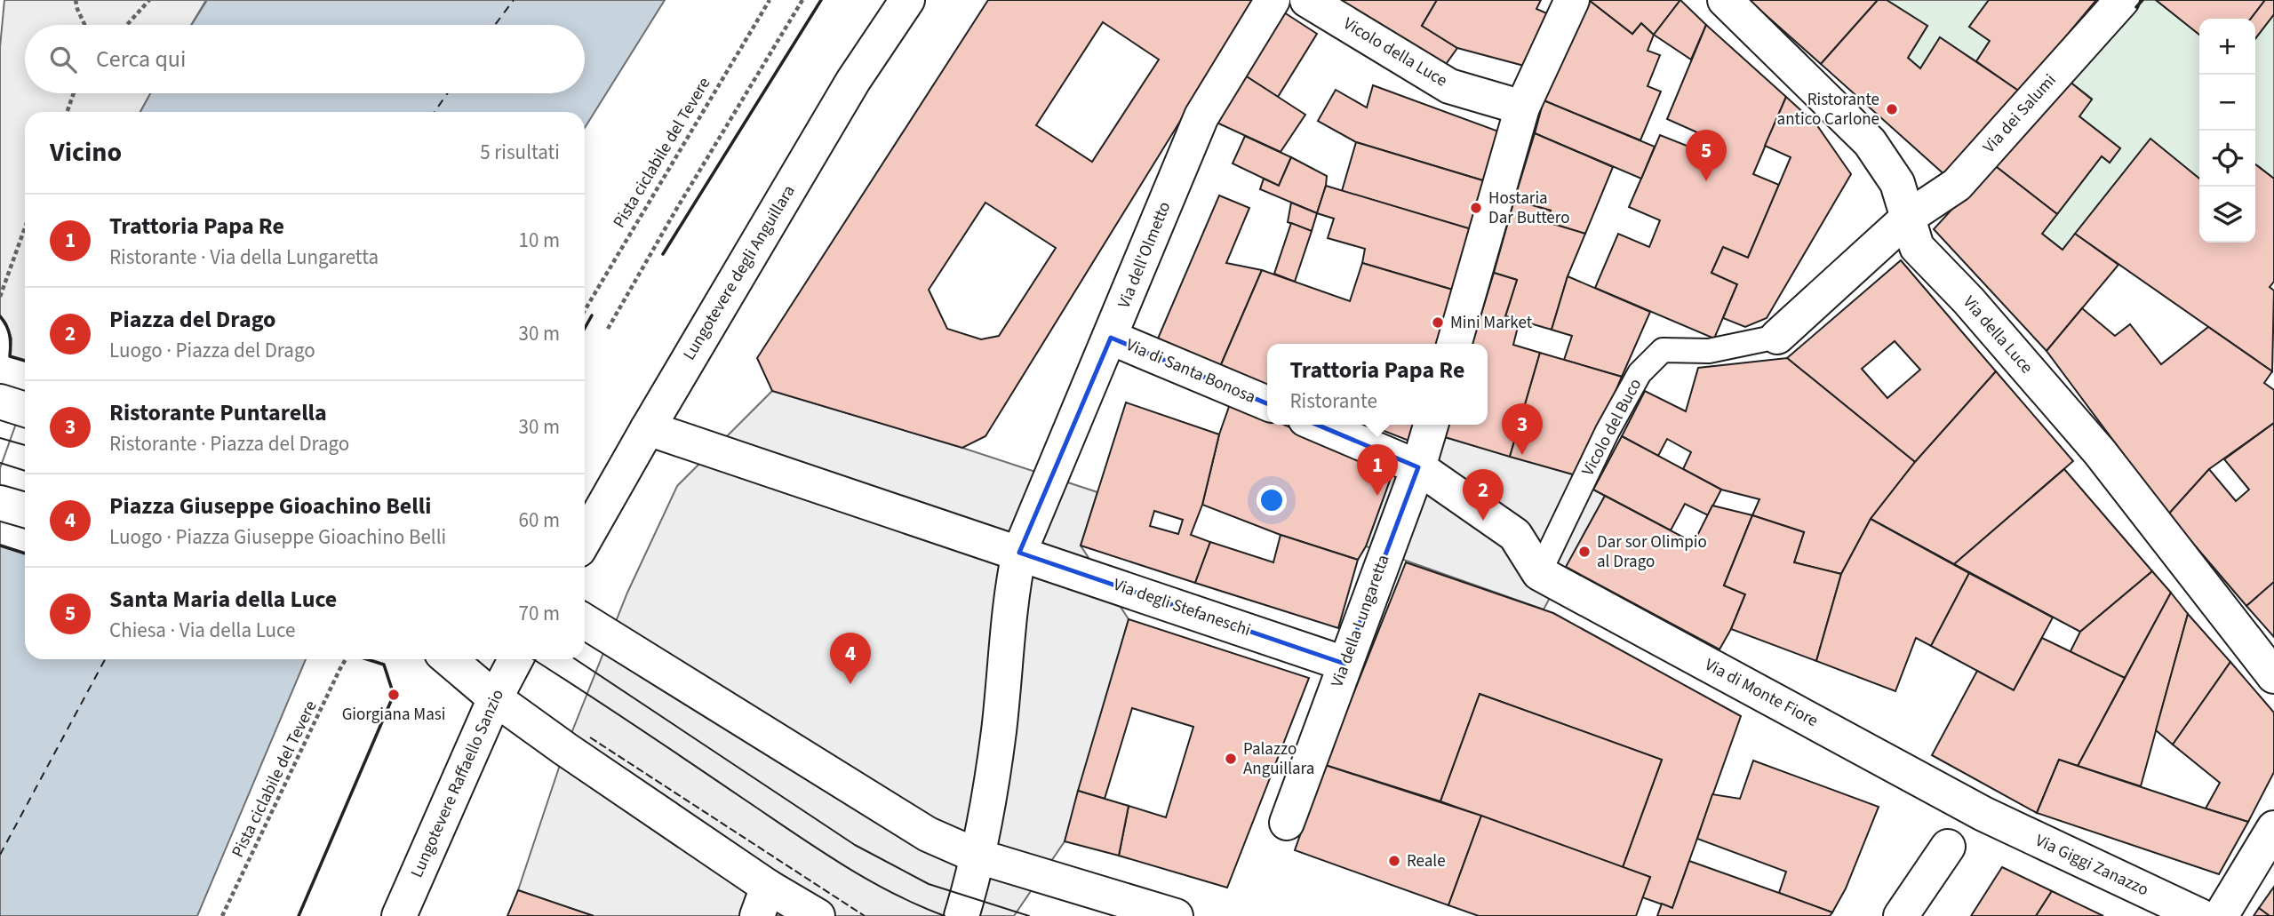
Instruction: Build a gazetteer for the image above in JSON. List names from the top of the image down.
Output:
{
  "streets": {
    "street": [
      "Vicolo della Luce",
      "Via dei Salumi",
      "Via dell'Olmetto",
      "Lungotevere degli Anguillara",
      "Via della Luce",
      "Via di Santa Bonosa",
      "Vicolo del Buco",
      "Via degli Stefaneschi",
      "Via della Lungaretta",
      "Via di Monte Fiore",
      "Lungotevere Raffaello Sanzio",
      "Via Giggi Zanazzo"
    ],
    "path": ["Pista ciclabile del Tevere"]
  },
  "crossings": [
    ["Via dei Salumi", "Via della Luce"],
    ["Via dei Salumi", "Vicolo del Buco"],
    ["Via dell'Olmetto", "Via di Santa Bonosa"],
    ["Via dell'Olmetto", "Via degli Stefaneschi"],
    ["Lungotevere degli Anguillara", "Via degli Stefaneschi"],
    ["Via della Luce", "Vicolo del Buco"],
    ["Vicolo del Buco", "Via di Monte Fiore"],
    ["Via degli Stefaneschi", "Via della Lungaretta"],
    ["Via di Monte Fiore", "Via Giggi Zanazzo"]
  ],
  "places": [
    "Ristorante antico Carlone",
    "Hostaria Dar Buttero",
    "Mini Market",
    "Dar sor Olimpio al Drago",
    "Giorgiana Masi",
    "Palazzo Anguillara",
    "Reale"
  ],
  "page": {
    "map_buttons": ["+", "−"],
    "search": "Cerca qui",
    "heading": ["Vicino", "5 risultati"],
    "pins": [
      "5",
      "3",
      "1",
      "2",
      "4"
    ],
    "list": [
      {
        "mark": "1",
        "name": "Trattoria Papa Re",
        "note": "Ristorante · Via della Lungaretta",
        "value": "10 m"
      },
      {
        "mark": "2",
        "name": "Piazza del Drago",
        "note": "Luogo · Piazza del Drago",
        "value": "30 m"
      },
      {
        "mark": "3",
        "name": "Ristorante Puntarella",
        "note": "Ristorante · Piazza del Drago",
        "value": "30 m"
      },
      {
        "mark": "4",
        "name": "Piazza Giuseppe Gioachino Belli",
        "note": "Luogo · Piazza Giuseppe Gioachino Belli",
        "value": "60 m"
      },
      {
        "mark": "5",
        "name": "Santa Maria della Luce",
        "note": "Chiesa · Via della Luce",
        "value": "70 m"
      }
    ],
    "popup": ["Trattoria Papa Re", "Ristorante"]
  }
}
